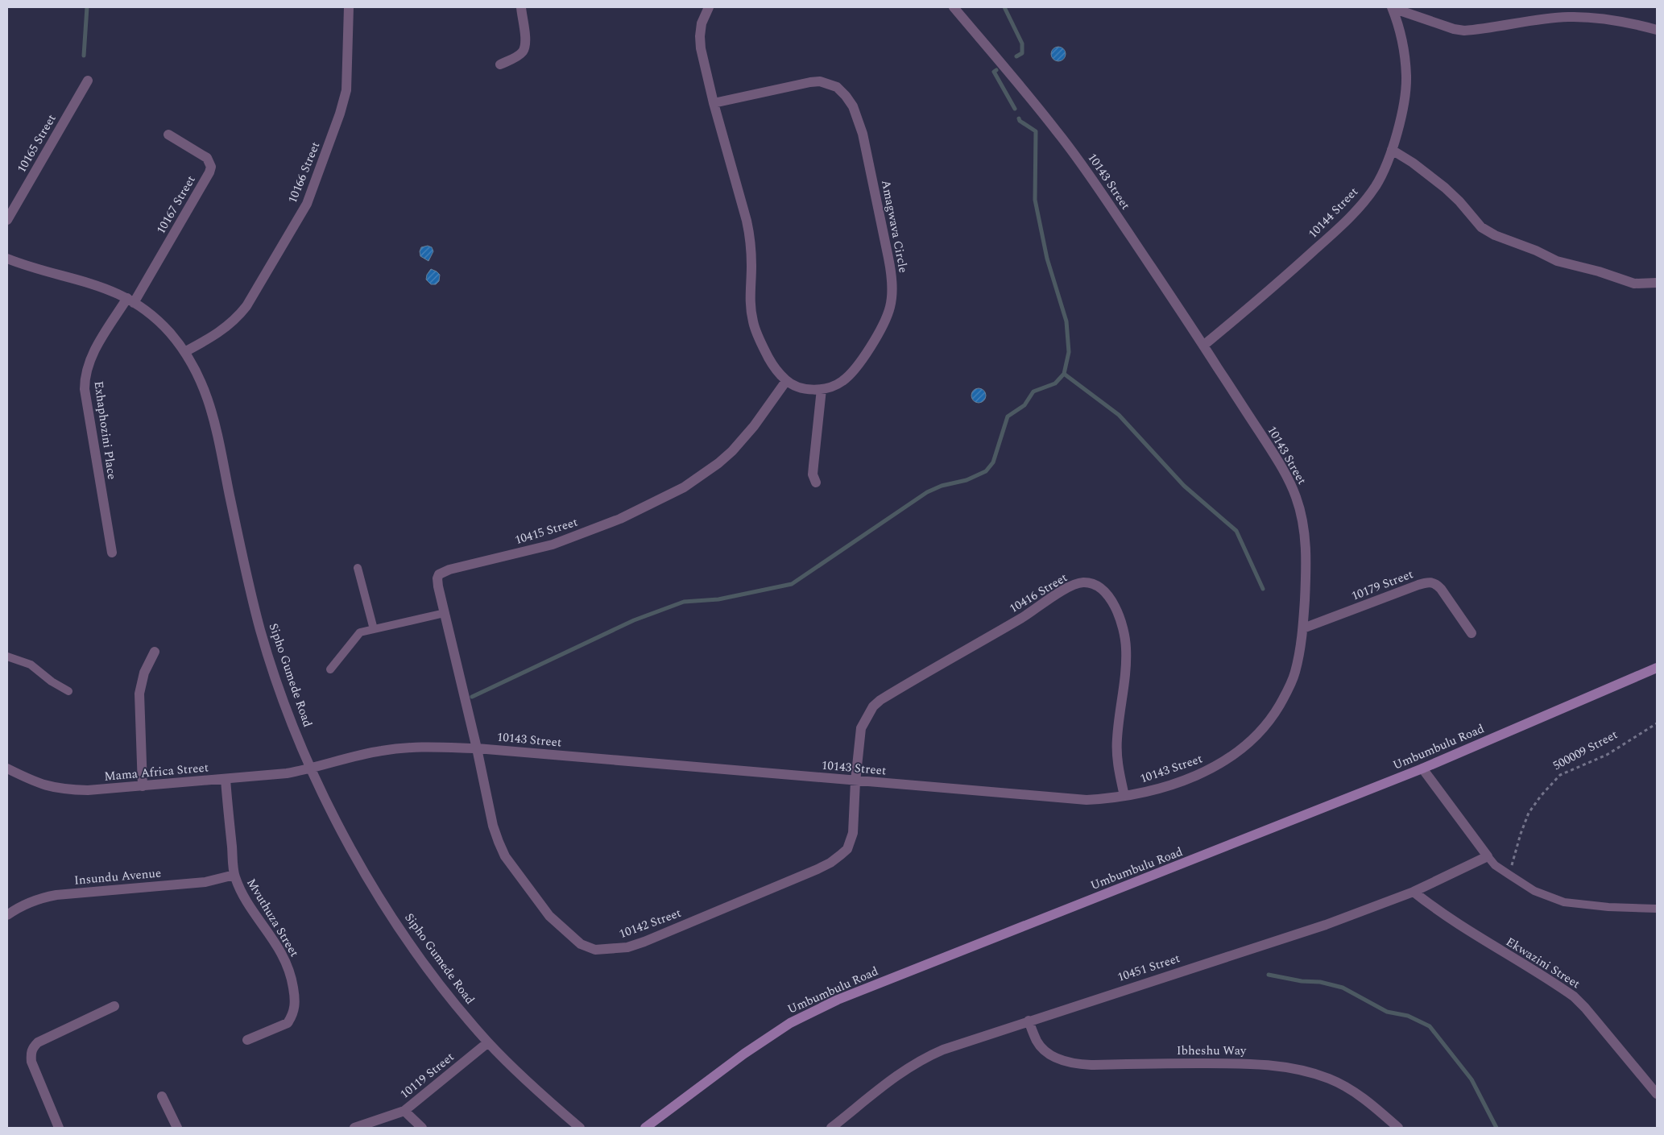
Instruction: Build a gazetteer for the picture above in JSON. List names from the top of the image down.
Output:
{
  "streets": {
    "main road": ["Umbumbulu Road"],
    "street": [
      "10165 Street",
      "10166 Street",
      "10143 Street",
      "10167 Street",
      "10144 Street",
      "Amagwava Circle",
      "Exhaphozini Place",
      "10415 Street",
      "10179 Street",
      "10416 Street",
      "Sipho Gumede Road",
      "Mama Africa Street",
      "Insundu Avenue",
      "Mvuthuza Street",
      "10142 Street",
      "Ekwazini Street",
      "10451 Street",
      "Ibheshu Way",
      "10119 Street"
    ],
    "path": ["500009 Street"]
  },
  "crossings": [
    ["10166 Street", "Sipho Gumede Road"],
    ["10143 Street", "10144 Street"],
    ["10143 Street", "10415 Street"],
    ["10143 Street", "10179 Street"],
    ["10143 Street", "10416 Street"],
    ["10143 Street", "Sipho Gumede Road"],
    ["10143 Street", "Mama Africa Street"],
    ["10143 Street", "10142 Street"],
    ["10167 Street", "Exhaphozini Place"],
    ["10167 Street", "Sipho Gumede Road"],
    ["Amagwava Circle", "10415 Street"],
    ["Exhaphozini Place", "Sipho Gumede Road"],
    ["10415 Street", "10142 Street"],
    ["10416 Street", "10142 Street"],
    ["Sipho Gumede Road", "Mama Africa Street"],
    ["Sipho Gumede Road", "10119 Street"],
    ["Mama Africa Street", "Mvuthuza Street"],
    ["Insundu Avenue", "Mvuthuza Street"],
    ["Ekwazini Street", "10451 Street"],
    ["10451 Street", "Ibheshu Way"]
  ]
}
